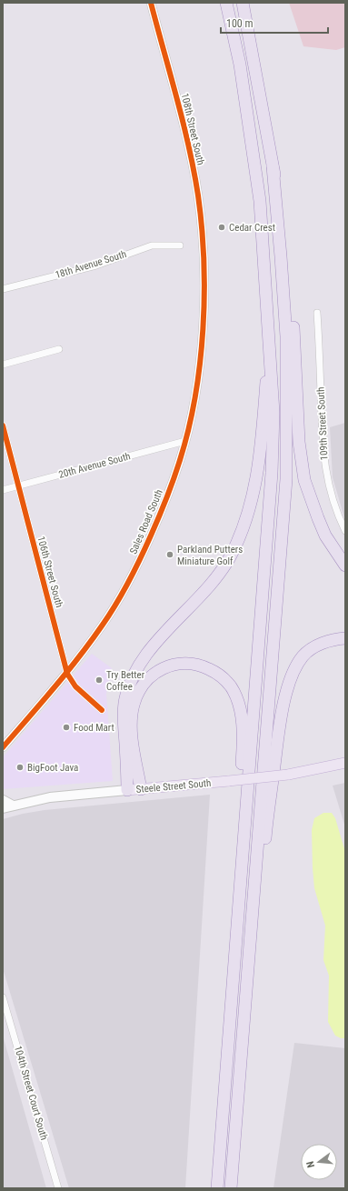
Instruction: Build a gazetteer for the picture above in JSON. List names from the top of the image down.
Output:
{
  "streets": {
    "main road": ["Steele Street South"],
    "street": [
      "108th Street South",
      "18th Avenue South",
      "109th Street South",
      "20th Avenue South",
      "Sales Road South",
      "106th Street South",
      "104th Street Court South"
    ]
  },
  "crossings": [
    ["108th Street South", "Sales Road South"],
    ["20th Avenue South", "Sales Road South"],
    ["20th Avenue South", "106th Street South"],
    ["Sales Road South", "106th Street South"]
  ],
  "places": [
    "Cedar Crest",
    "Parkland Putters Miniature Golf",
    "Try Better Coffee",
    "Food Mart",
    "BigFoot Java"
  ],
  "scale_bar": "100 m",
  "north": "left"
}
